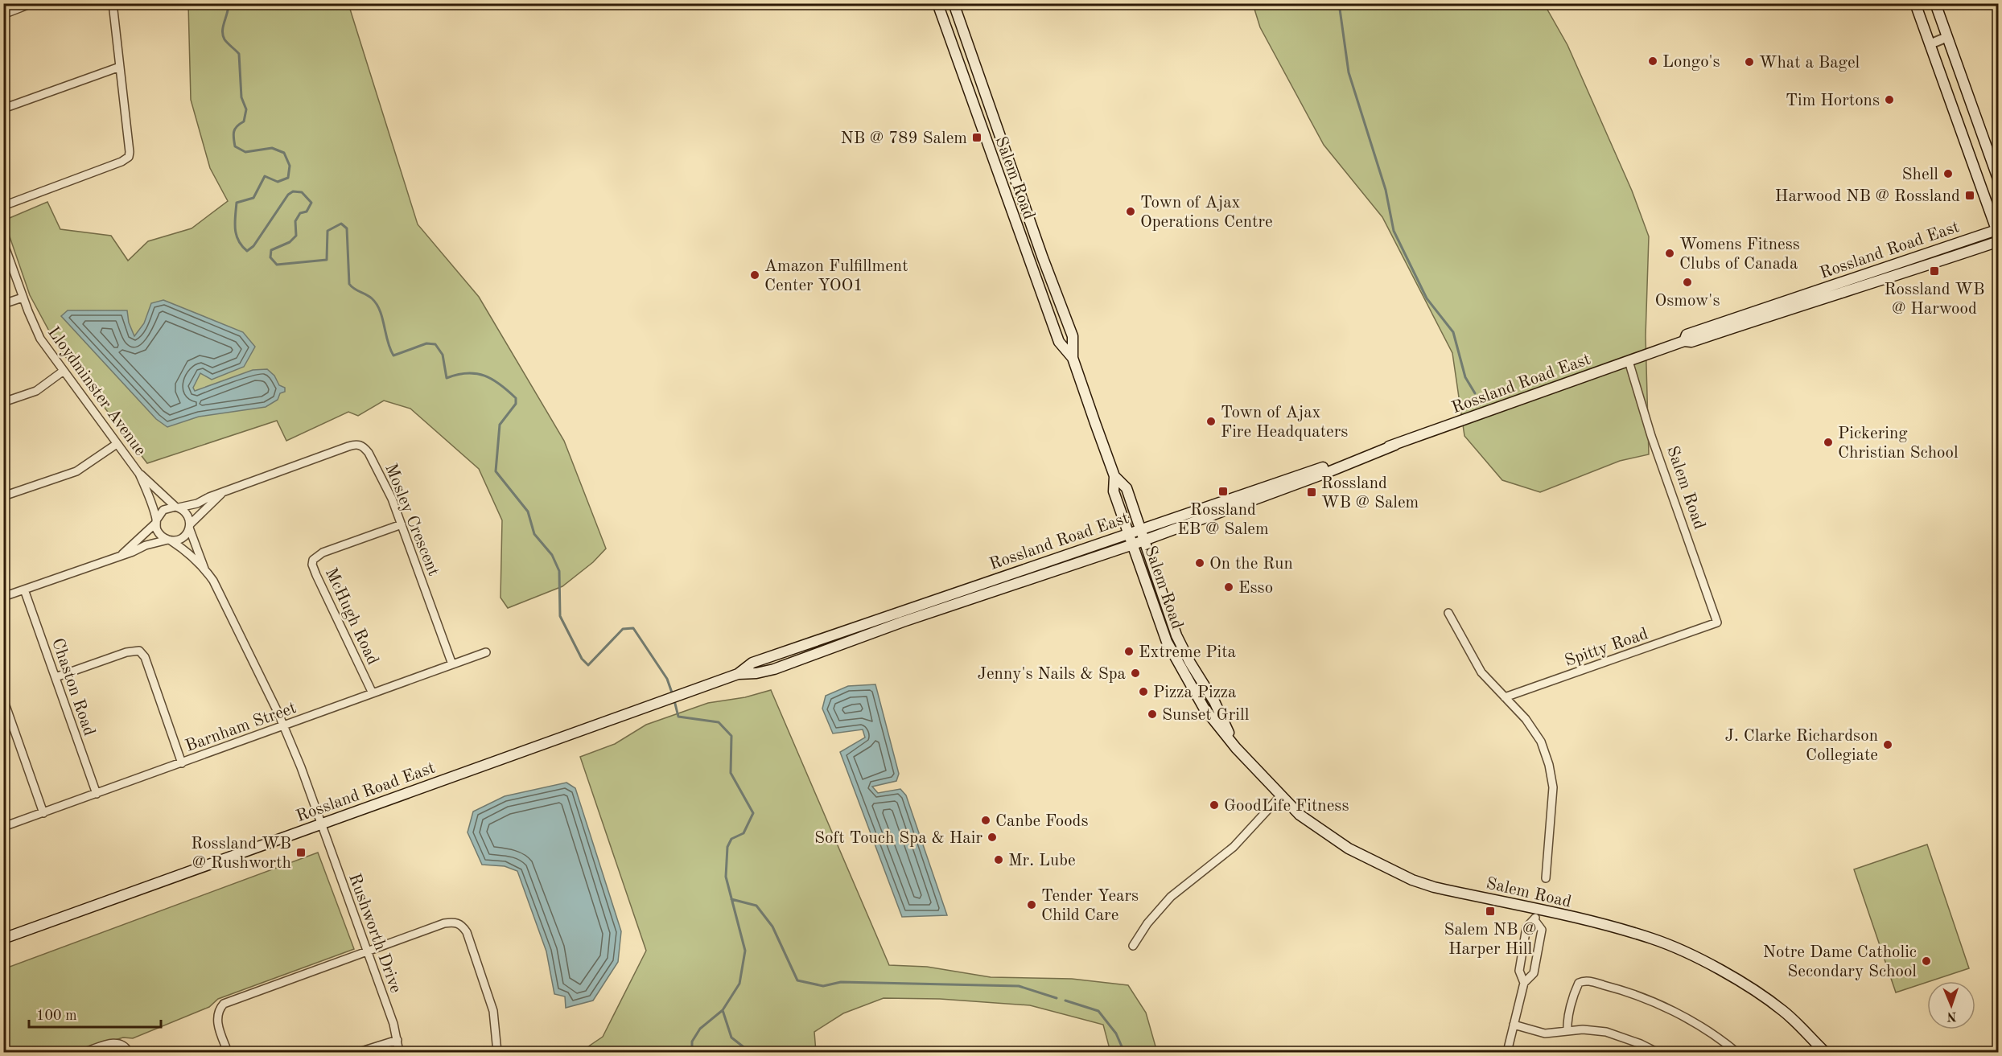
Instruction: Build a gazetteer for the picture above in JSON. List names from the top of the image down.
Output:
{
  "streets": {
    "main road": ["Salem Road", "Rossland Road East"],
    "street": [
      "Lloydminster Avenue",
      "Mosley Crescent",
      "McHugh Road",
      "Spitty Road",
      "Chaston Road",
      "Barnham Street",
      "Rushworth Drive"
    ]
  },
  "crossings": [
    ["Salem Road", "Rossland Road East"],
    ["Salem Road", "Spitty Road"],
    ["Rossland Road East", "Rushworth Drive"],
    ["Lloydminster Avenue", "Mosley Crescent"],
    ["Mosley Crescent", "McHugh Road"],
    ["Mosley Crescent", "Barnham Street"],
    ["McHugh Road", "Barnham Street"],
    ["Chaston Road", "Barnham Street"]
  ],
  "places": {
    "other": [
      "Longo's",
      "What a Bagel",
      "Tim Hortons",
      "Shell",
      "Town of Ajax Operations Centre",
      "Womens Fitness Clubs of Canada",
      "Amazon Fulfillment Center YOO1",
      "Osmow's",
      "Town of Ajax Fire Headquaters",
      "Pickering Christian School",
      "On the Run",
      "Esso",
      "Extreme Pita",
      "Jenny's Nails & Spa",
      "Pizza Pizza",
      "Sunset Grill",
      "J. Clarke Richardson Collegiate",
      "GoodLife Fitness",
      "Canbe Foods",
      "Soft Touch Spa & Hair",
      "Mr. Lube",
      "Tender Years Child Care",
      "Notre Dame Catholic Secondary School"
    ],
    "transit": [
      "NB @ 789 Salem",
      "Harwood NB @ Rossland",
      "Rossland WB @ Harwood",
      "Rossland EB @ Salem",
      "Rossland WB @ Salem",
      "Rossland WB @ Rushworth",
      "Salem NB @ Harper Hill"
    ]
  },
  "scale_bar": "100 m",
  "north": "bottom"
}
